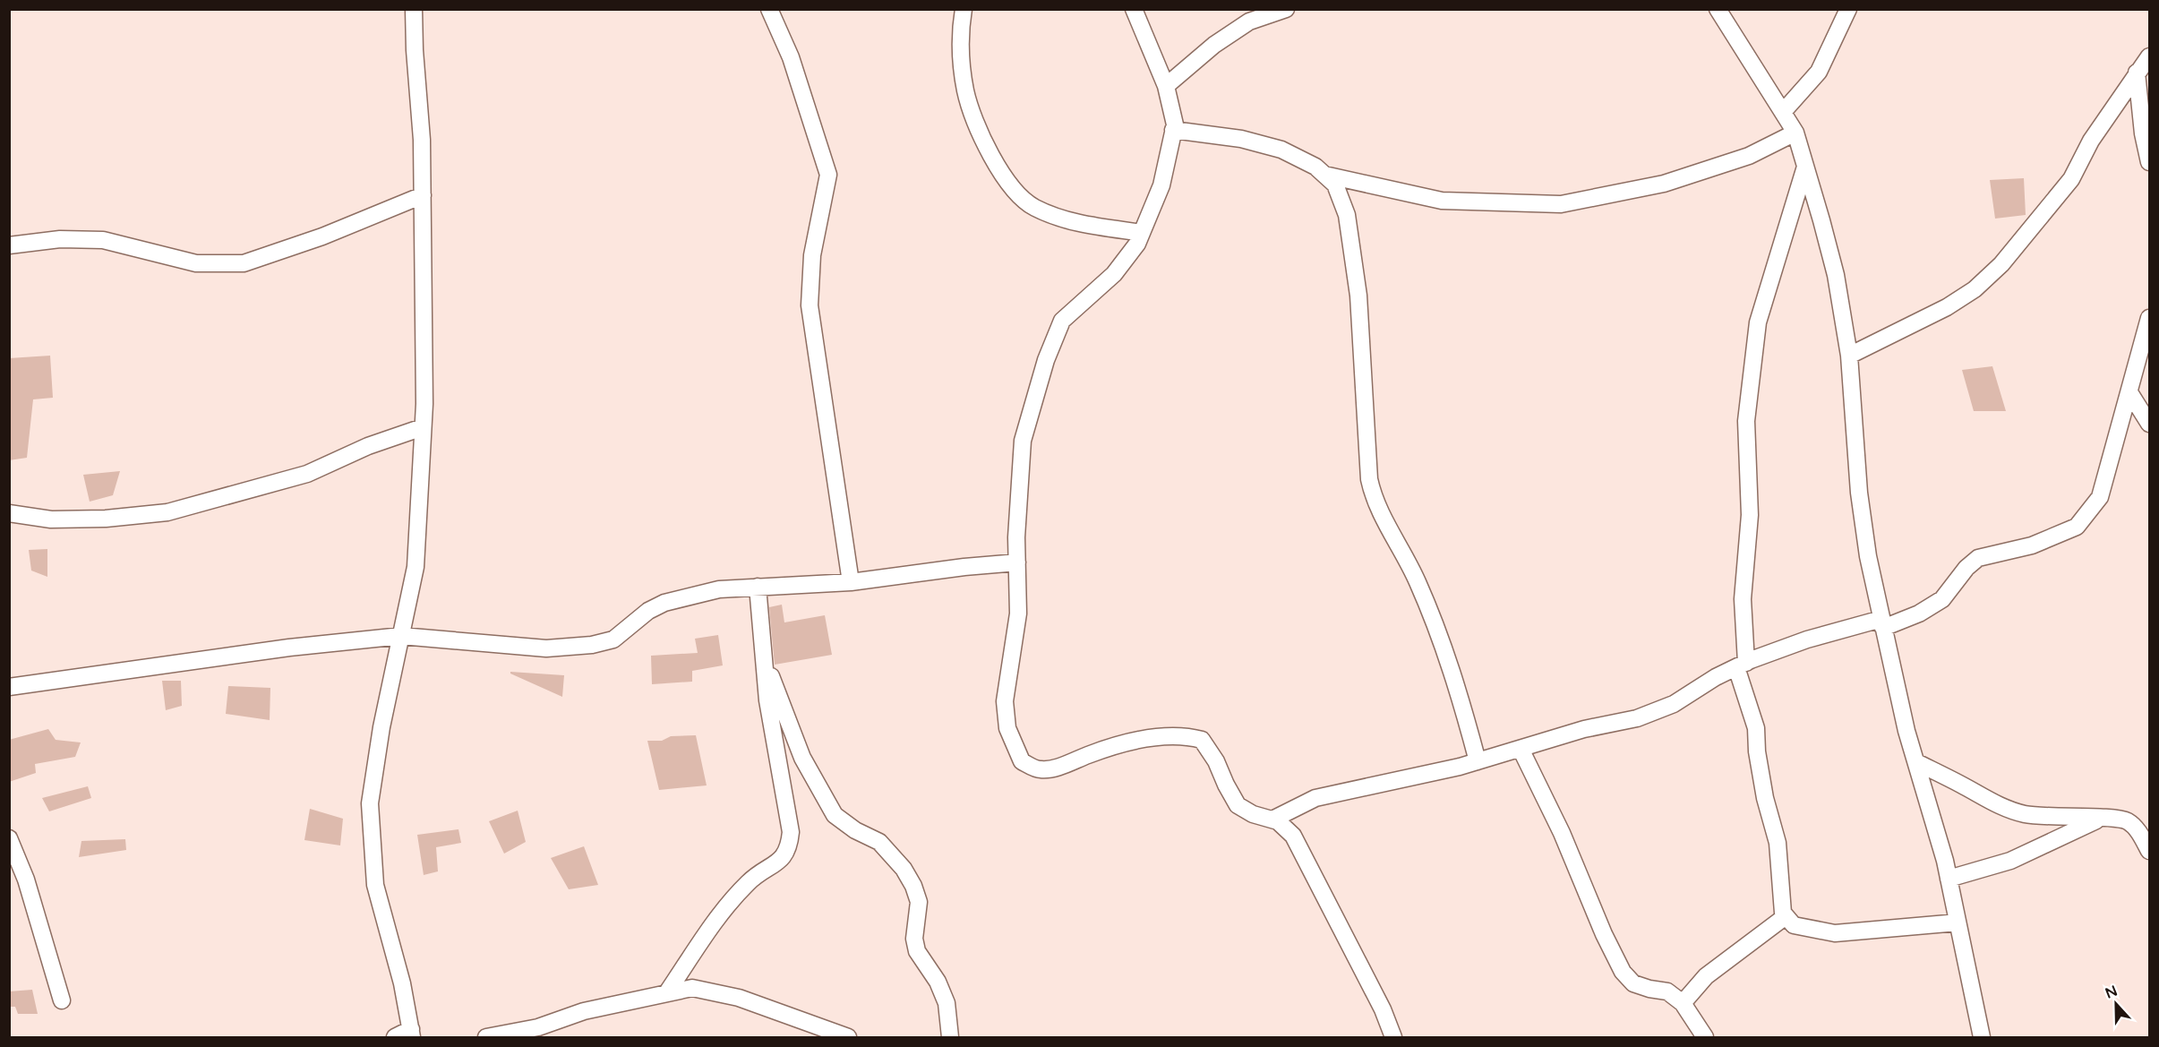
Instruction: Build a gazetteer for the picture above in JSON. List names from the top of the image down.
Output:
{
  "north": "top"
}
